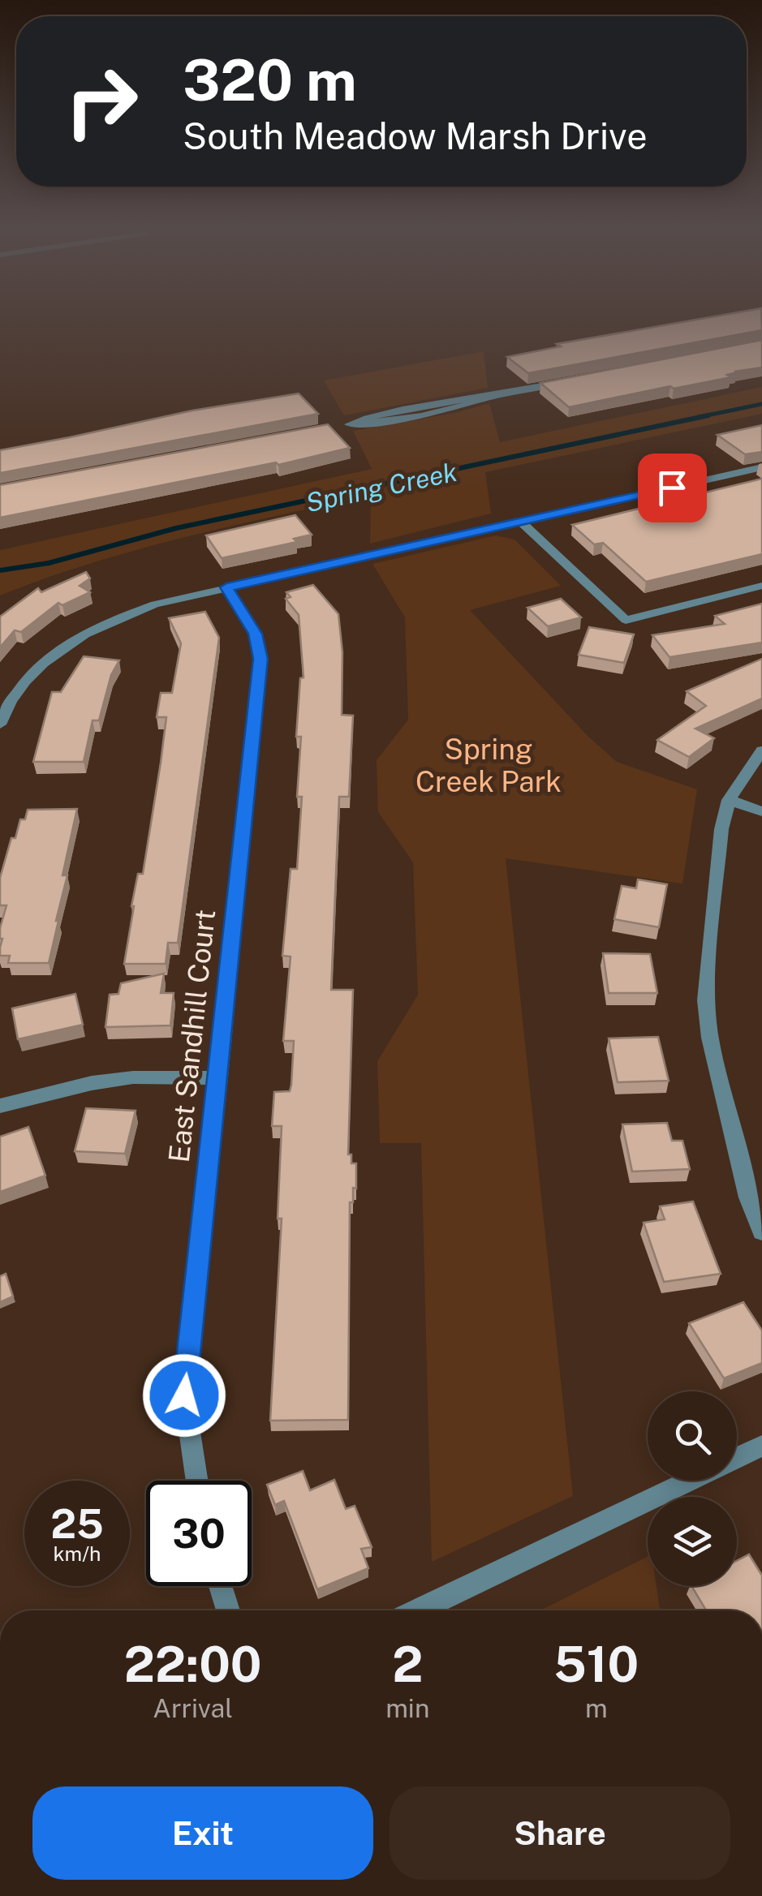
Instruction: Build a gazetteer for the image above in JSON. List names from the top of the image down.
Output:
{
  "streets": {
    "street": ["East Sandhill Court"]
  },
  "water": ["Spring Creek"],
  "parks": ["Spring Creek Park"],
  "page": {
    "turn": ["320 m", "South Meadow Marsh Drive"],
    "speed": "25 km/h",
    "limit": "30",
    "eta": [
      "22:00",
      "Arrival",
      "2",
      "min",
      "510",
      "m"
    ],
    "buttons": ["Exit", "Share"]
  }
}
